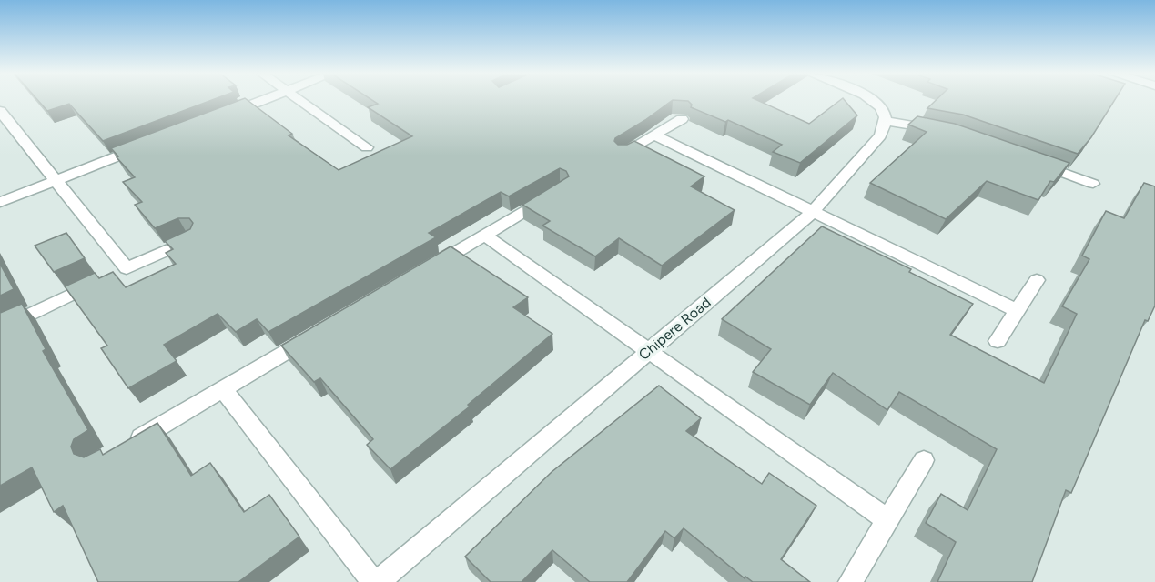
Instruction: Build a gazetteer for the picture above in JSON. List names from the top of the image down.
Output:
{
  "streets": {
    "street": ["Chipere Road"]
  }
}
